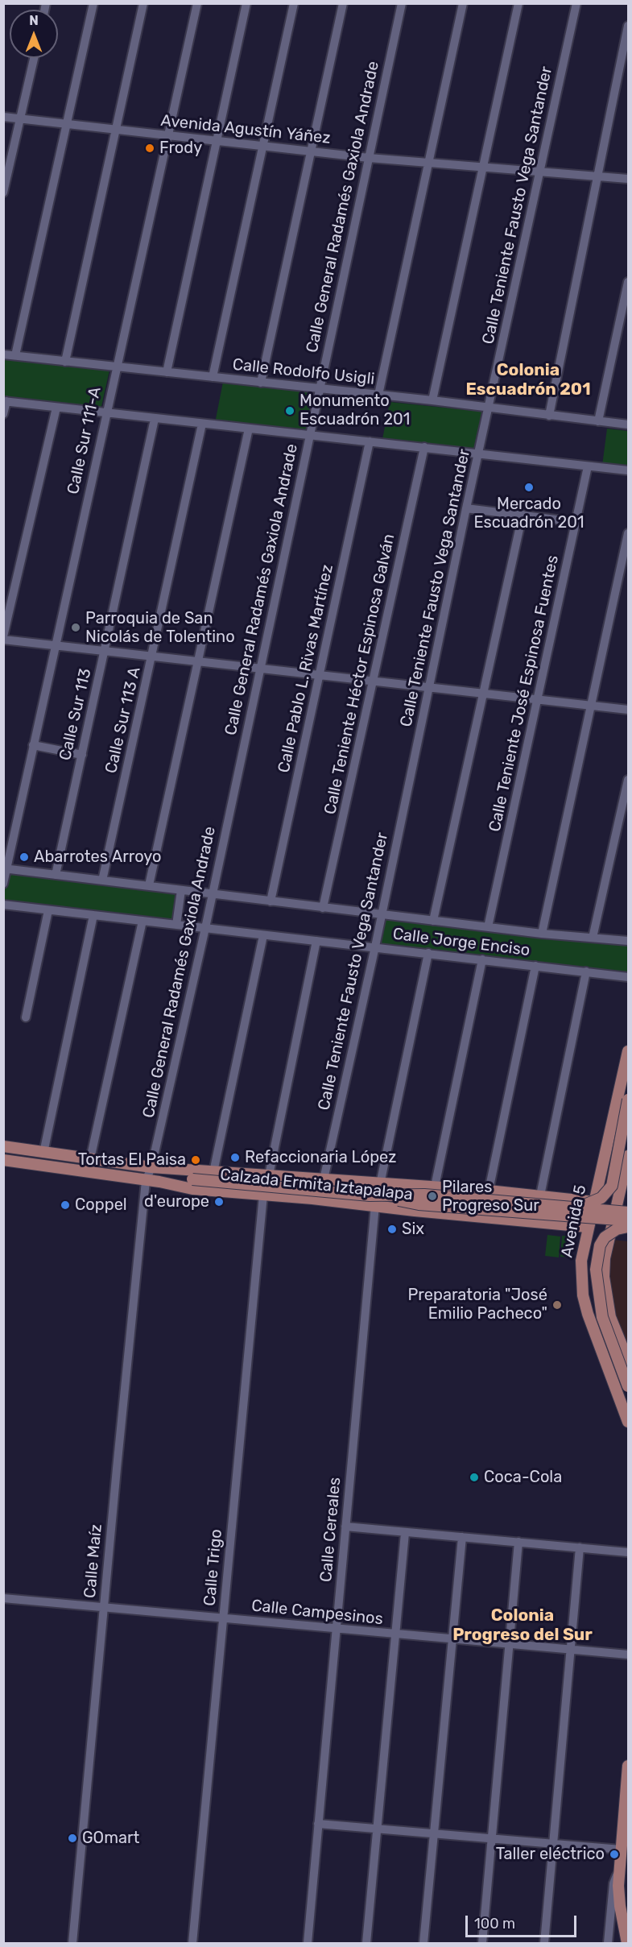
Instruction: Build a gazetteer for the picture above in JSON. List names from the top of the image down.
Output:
{
  "streets": {
    "main road": ["Calzada Ermita Iztapalapa", "Avenida 5"],
    "street": [
      "Avenida Agustín Yáñez",
      "Calle Teniente Fausto Vega Santander",
      "Calle General Radamés Gaxiola Andrade",
      "Calle Rodolfo Usigli",
      "Calle Sur 111-A",
      "Calle Pablo L. Rivas Martínez",
      "Calle Teniente Héctor Espinosa Galván",
      "Calle Teniente José Espinosa Fuentes",
      "Calle Sur 113",
      "Calle Sur 113 A",
      "Calle Jorge Enciso",
      "Calle Cereales",
      "Calle Maíz",
      "Calle Trigo",
      "Calle Campesinos"
    ]
  },
  "crossings": [
    ["Avenida Agustín Yáñez", "Calle Teniente Fausto Vega Santander"],
    ["Avenida Agustín Yáñez", "Calle General Radamés Gaxiola Andrade"],
    ["Avenida Agustín Yáñez", "Calle Sur 111-A"],
    ["Calle Teniente Fausto Vega Santander", "Calle Rodolfo Usigli"],
    ["Calle Teniente Fausto Vega Santander", "Calle Jorge Enciso"],
    ["Calle Teniente Fausto Vega Santander", "Calzada Ermita Iztapalapa"],
    ["Calle General Radamés Gaxiola Andrade", "Calle Rodolfo Usigli"],
    ["Calle General Radamés Gaxiola Andrade", "Calle Jorge Enciso"],
    ["Calle General Radamés Gaxiola Andrade", "Calzada Ermita Iztapalapa"],
    ["Calle General Radamés Gaxiola Andrade", "Calle Maíz"],
    ["Calle Rodolfo Usigli", "Calle Sur 111-A"],
    ["Calle Sur 111-A", "Calle Jorge Enciso"],
    ["Calle Pablo L. Rivas Martínez", "Calle Jorge Enciso"],
    ["Calle Teniente Héctor Espinosa Galván", "Calle Jorge Enciso"],
    ["Calle Teniente José Espinosa Fuentes", "Calle Jorge Enciso"],
    ["Calle Sur 113", "Calle Jorge Enciso"],
    ["Calle Sur 113 A", "Calle Jorge Enciso"],
    ["Calzada Ermita Iztapalapa", "Avenida 5"],
    ["Calzada Ermita Iztapalapa", "Calle Cereales"],
    ["Calzada Ermita Iztapalapa", "Calle Maíz"],
    ["Calzada Ermita Iztapalapa", "Calle Trigo"],
    ["Calle Cereales", "Calle Campesinos"],
    ["Calle Maíz", "Calle Campesinos"],
    ["Calle Trigo", "Calle Campesinos"]
  ],
  "districts": ["Colonia Escuadrón 201", "Colonia Progreso del Sur"],
  "places": [
    "Frody",
    "Monumento Escuadrón 201",
    "Mercado Escuadrón 201",
    "Parroquia de San Nicolás de Tolentino",
    "Abarrotes Arroyo",
    "Refaccionaria López",
    "Tortas El Paisa",
    "Pilares Progreso Sur",
    "d'europe",
    "Coppel",
    "Six",
    "Preparatoria \"José Emilio Pacheco\"",
    "Coca-Cola",
    "GOmart",
    "Taller eléctrico"
  ],
  "scale_bar": "100 m",
  "north": "top"
}
